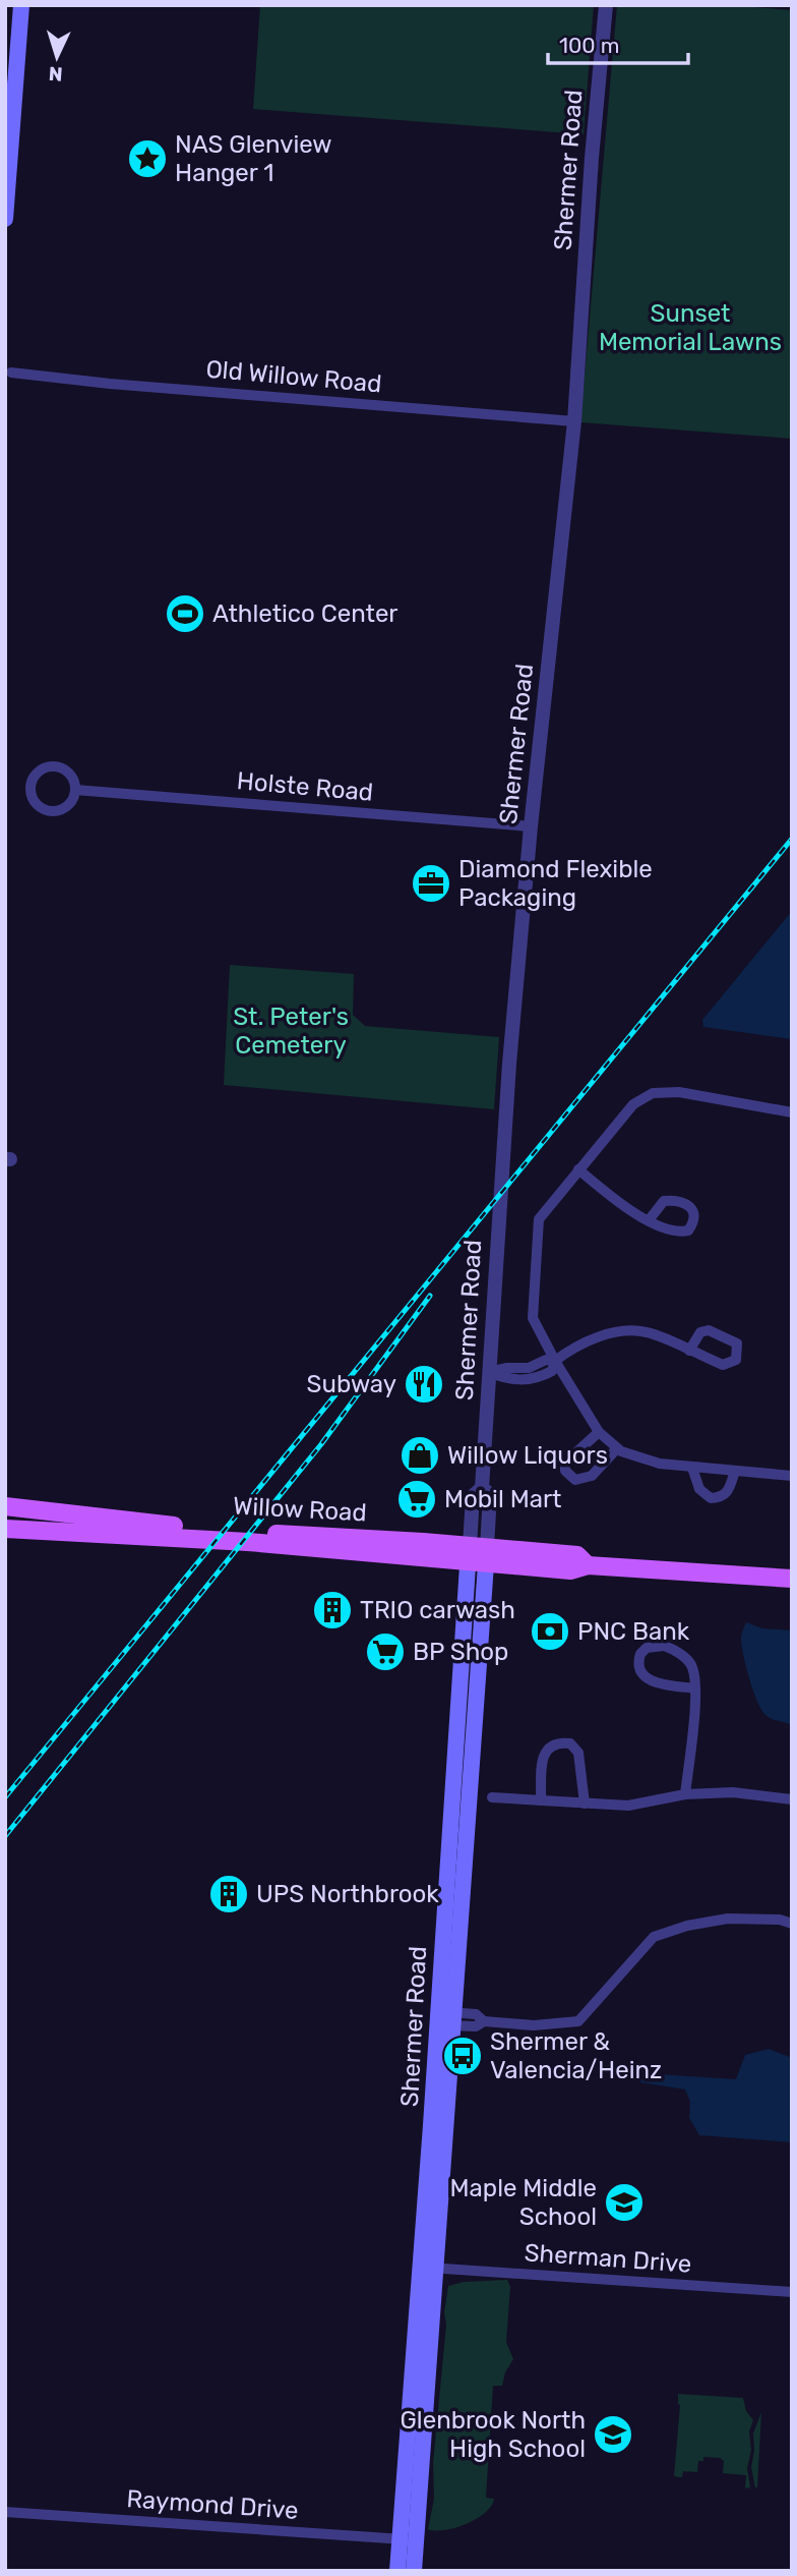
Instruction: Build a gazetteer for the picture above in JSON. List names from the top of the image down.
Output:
{
  "streets": {
    "main road": ["Shermer Road", "Willow Road"],
    "street": [
      "Old Willow Road",
      "Holste Road",
      "Sherman Drive",
      "Raymond Drive"
    ]
  },
  "crossings": [
    ["Shermer Road", "Old Willow Road"],
    ["Shermer Road", "Holste Road"],
    ["Shermer Road", "Willow Road"],
    ["Shermer Road", "Sherman Drive"],
    ["Shermer Road", "Raymond Drive"]
  ],
  "parks": ["Sunset Memorial Lawns", "St. Peter's Cemetery"],
  "places": {
    "place": ["NAS Glenview Hanger 1"],
    "sports": ["Athletico Center"],
    "office": ["Diamond Flexible Packaging"],
    "restaurant": ["Subway"],
    "shop": ["Willow Liquors"],
    "supermarket": ["Mobil Mart", "BP Shop"],
    "building": ["TRIO carwash", "UPS Northbrook"],
    "bank": ["PNC Bank"],
    "bus stop": ["Shermer & Valencia/Heinz"],
    "school or university": ["Maple Middle School", "Glenbrook North High School"]
  },
  "scale_bar": "100 m",
  "north": "bottom"
}
